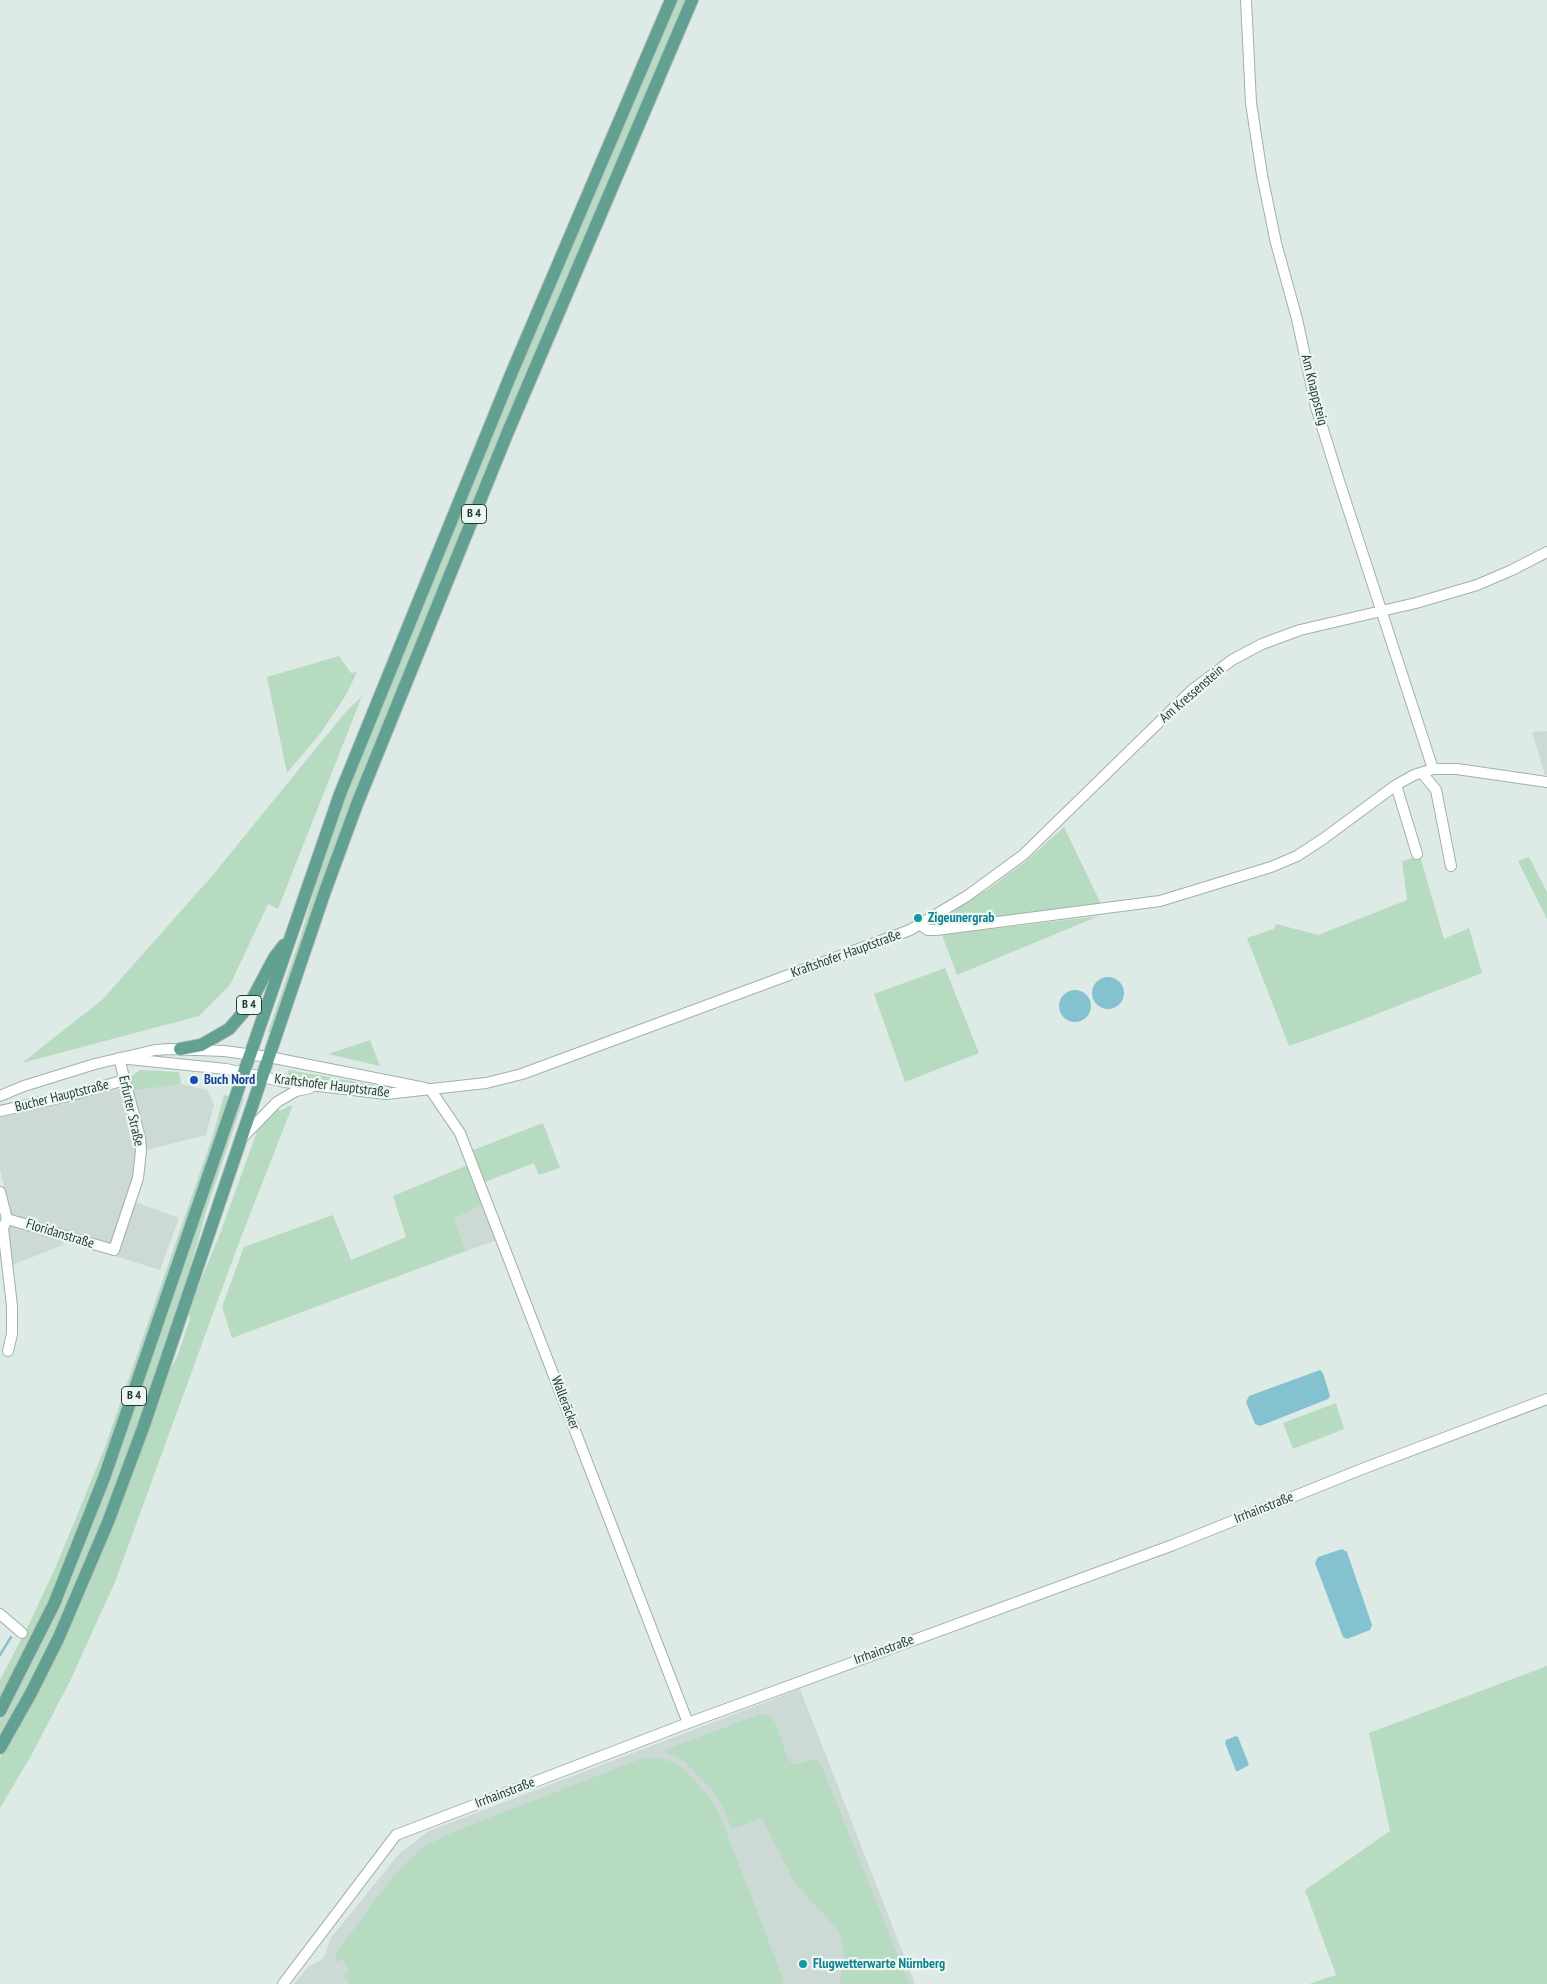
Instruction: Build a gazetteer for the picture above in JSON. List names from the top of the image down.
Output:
{
  "streets": {
    "main road": ["B 4"],
    "street": [
      "Am Knappsteig",
      "Am Kressenstein",
      "Kraftshofer Hauptstraße",
      "Bucher Hauptstraße",
      "Erfurter Straße",
      "Floridanstraße",
      "Walleräcker",
      "Irrhainstraße"
    ]
  },
  "crossings": [
    ["Am Knappsteig", "Am Kressenstein"],
    ["B 4", "Kraftshofer Hauptstraße"],
    ["B 4", "Bucher Hauptstraße"],
    ["Am Kressenstein", "Kraftshofer Hauptstraße"],
    ["Kraftshofer Hauptstraße", "Bucher Hauptstraße"],
    ["Kraftshofer Hauptstraße", "Walleräcker"],
    ["Bucher Hauptstraße", "Erfurter Straße"],
    ["Erfurter Straße", "Floridanstraße"],
    ["Walleräcker", "Irrhainstraße"]
  ],
  "places": ["Zigeunergrab", "Buch Nord", "Flugwetterwarte Nürnberg"]
}
